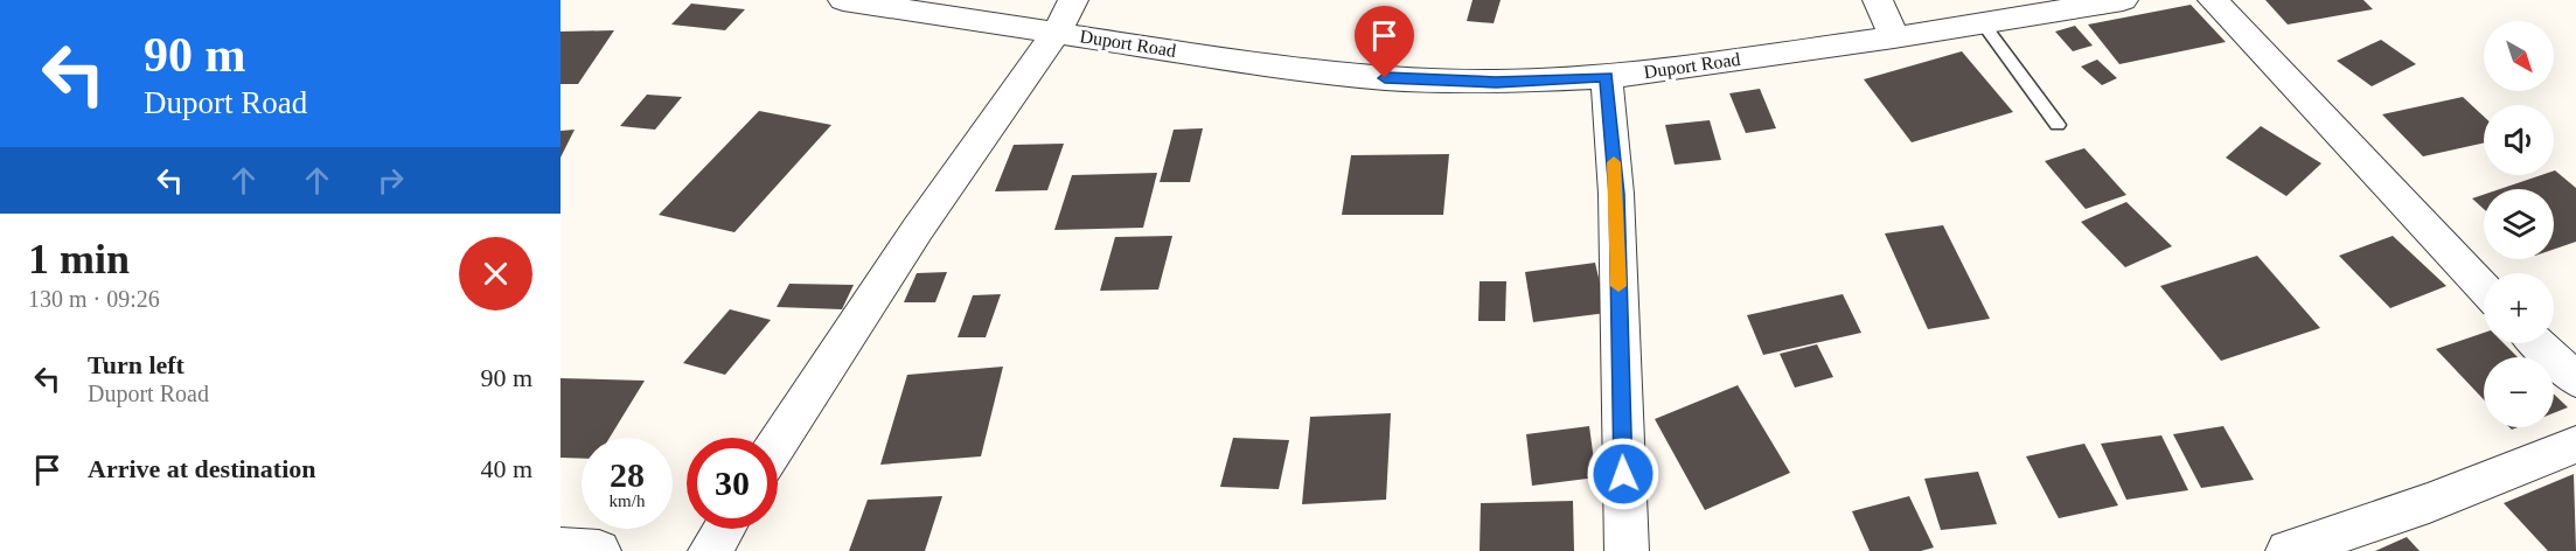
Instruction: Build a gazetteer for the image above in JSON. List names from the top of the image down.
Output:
{
  "streets": {
    "street": ["Duport Road"]
  },
  "north": "bottom right",
  "page": {
    "turn": ["90 m", "Duport Road"],
    "map_buttons": ["+", "−"],
    "heading": ["1 min", "130 m · 09:26"],
    "list": [
      {
        "name": "Turn left",
        "note": "Duport Road",
        "value": "90 m"
      },
      {
        "name": "Arrive at destination",
        "value": "40 m"
      }
    ],
    "speed": "28 km/h",
    "limit": "30"
  }
}
